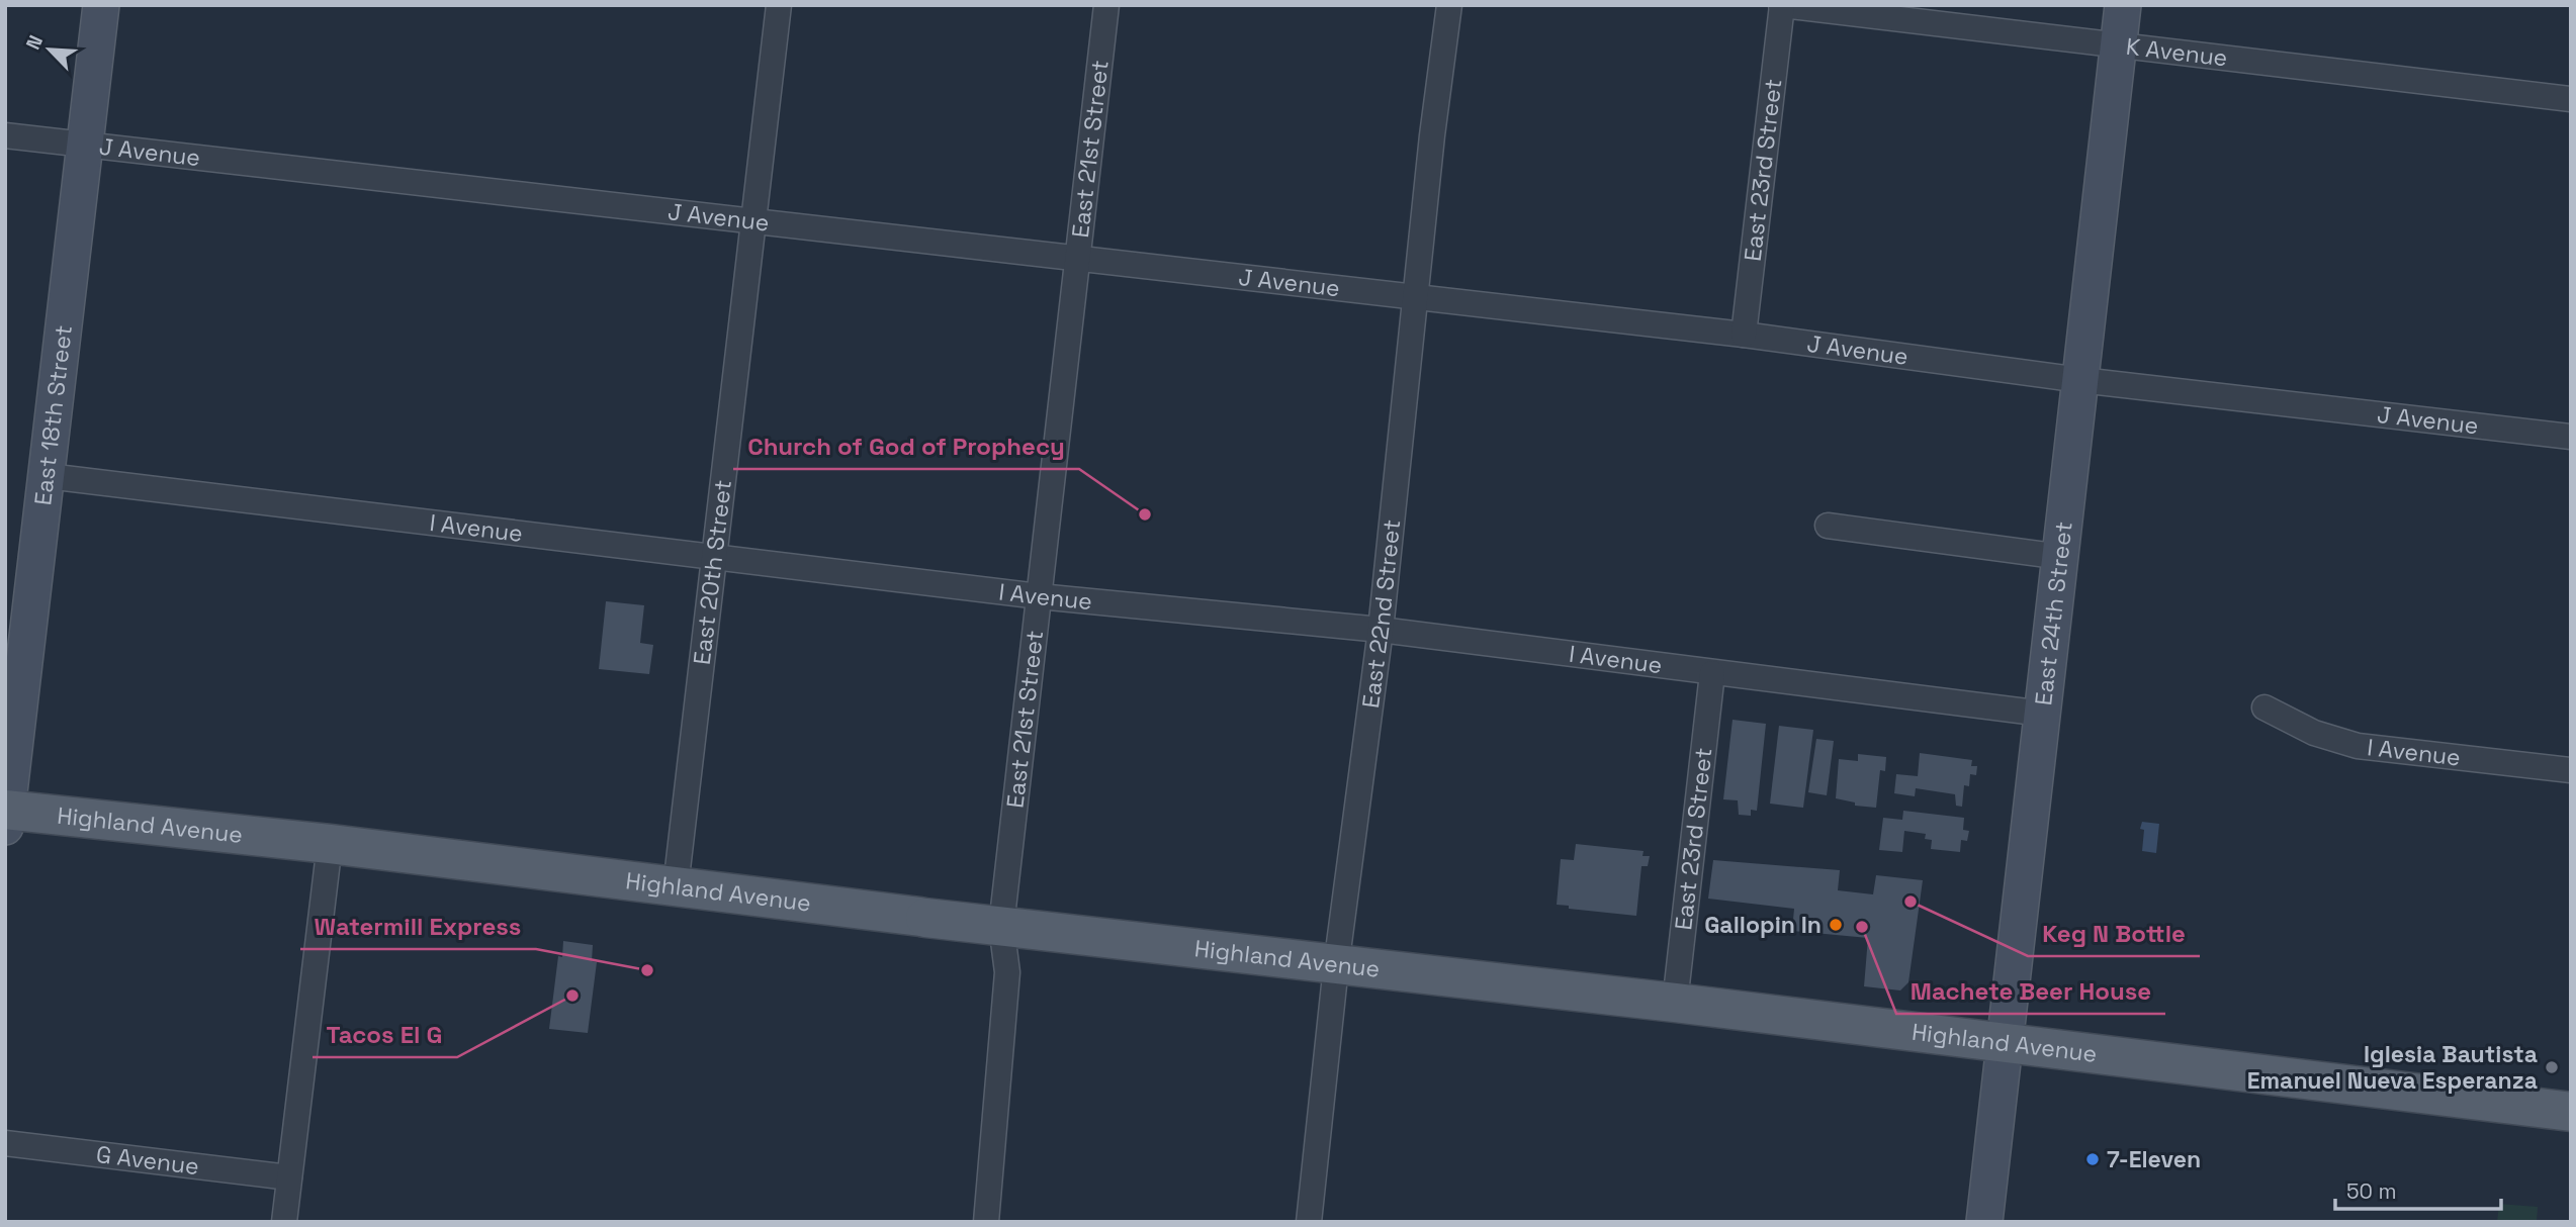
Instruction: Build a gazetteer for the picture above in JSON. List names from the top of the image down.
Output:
{
  "streets": {
    "main road": ["Highland Avenue"],
    "street": [
      "K Avenue",
      "East 21st Street",
      "J Avenue",
      "East 23rd Street",
      "East 18th Street",
      "I Avenue",
      "East 20th Street",
      "East 22nd Street",
      "East 24th Street",
      "G Avenue"
    ]
  },
  "crossings": [
    ["K Avenue", "East 23rd Street"],
    ["K Avenue", "East 24th Street"],
    ["East 21st Street", "J Avenue"],
    ["East 21st Street", "I Avenue"],
    ["East 21st Street", "Highland Avenue"],
    ["J Avenue", "East 23rd Street"],
    ["J Avenue", "East 18th Street"],
    ["J Avenue", "East 20th Street"],
    ["J Avenue", "East 22nd Street"],
    ["J Avenue", "East 24th Street"],
    ["East 23rd Street", "I Avenue"],
    ["East 23rd Street", "Highland Avenue"],
    ["East 18th Street", "I Avenue"],
    ["East 18th Street", "Highland Avenue"],
    ["I Avenue", "East 20th Street"],
    ["I Avenue", "East 22nd Street"],
    ["I Avenue", "East 24th Street"],
    ["East 20th Street", "Highland Avenue"],
    ["East 22nd Street", "Highland Avenue"],
    ["East 24th Street", "Highland Avenue"]
  ],
  "places": [
    "Church of God of Prophecy",
    "Keg N Bottle",
    "Gallopin In",
    "Machete Beer House",
    "Watermill Express",
    "Tacos El G",
    "Iglesia Bautista Emanuel Nueva Esperanza",
    "7-Eleven"
  ],
  "scale_bar": "50 m",
  "north": "top left"
}
